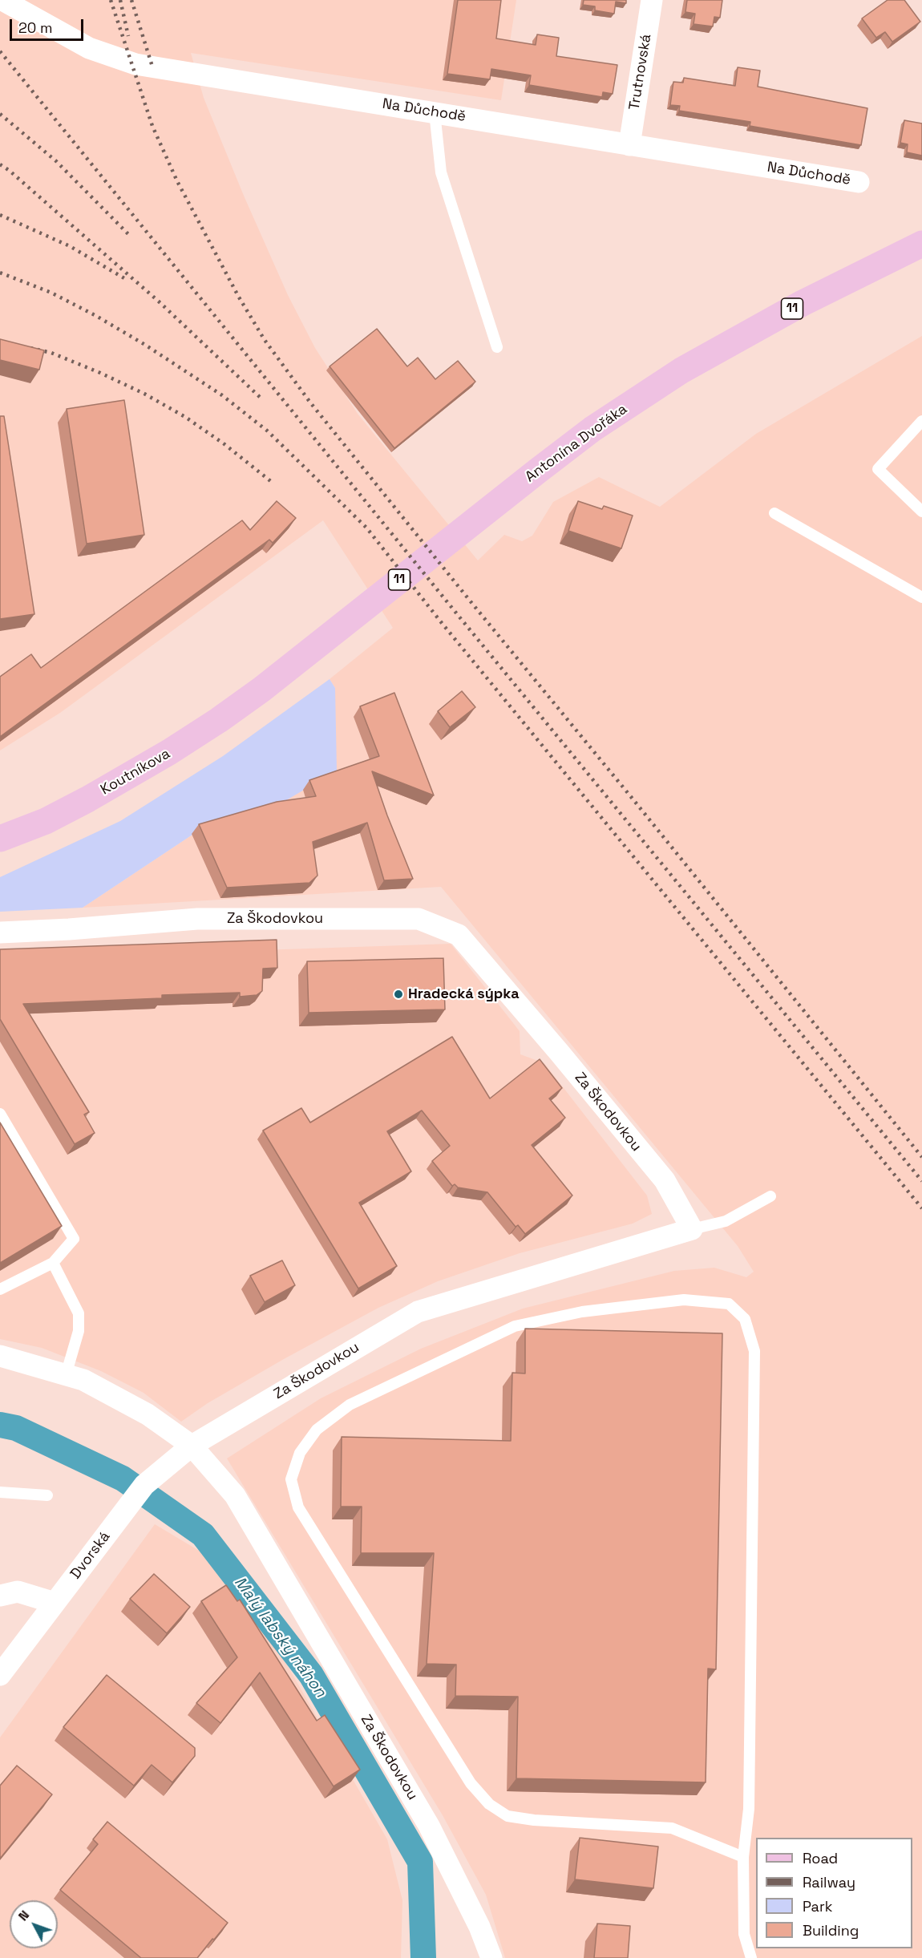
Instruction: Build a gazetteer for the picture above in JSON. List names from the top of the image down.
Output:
{
  "streets": {
    "main road": ["11", "Antonína Dvořáka", "Koutníkova"],
    "street": [
      "Trutnovská",
      "Na Důchodě",
      "Za Škodovkou",
      "Dvorská"
    ]
  },
  "crossings": [
    ["Trutnovská", "Na Důchodě"],
    ["Antonína Dvořáka", "Koutníkova"],
    ["Za Škodovkou", "Dvorská"]
  ],
  "water": ["Malý labský náhon"],
  "places": ["Hradecká sýpka"],
  "legend": [
    "Road",
    "Railway",
    "Park",
    "Building"
  ],
  "scale_bar": "20 m",
  "north": "top left"
}
